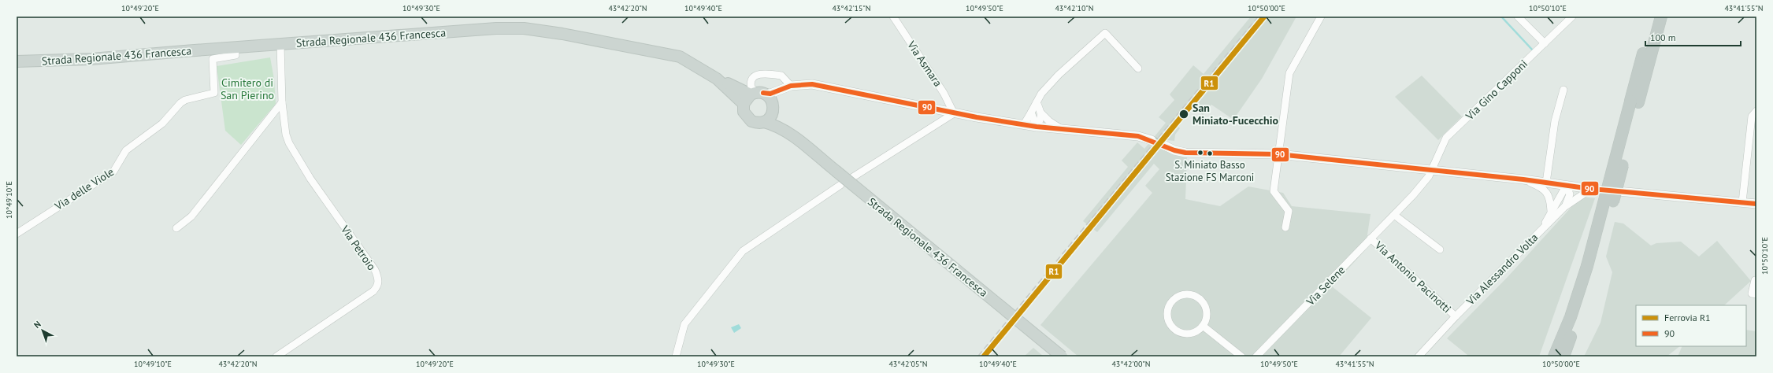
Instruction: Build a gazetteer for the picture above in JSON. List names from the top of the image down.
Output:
{
  "streets": {
    "main road": ["Strada Regionale 436 Francesca"],
    "street": [
      "Via Asmara",
      "Via Gino Capponi",
      "Via delle Viole",
      "Via Petroio",
      "Via Alessandro Volta",
      "Via Antonio Pacinotti",
      "Via Selene"
    ]
  },
  "crossings": [
    ["Strada Regionale 436 Francesca", "Via delle Viole"],
    ["Strada Regionale 436 Francesca", "Via Petroio"],
    ["Via Gino Capponi", "Via Selene"],
    ["Via Alessandro Volta", "Via Antonio Pacinotti"],
    ["Via Antonio Pacinotti", "Via Selene"]
  ],
  "parks": ["Cimitero di San Pierino"],
  "places": ["San Miniato-Fucecchio", "S. Miniato Basso Stazione FS Marconi"],
  "lines": ["rail line R1", "transit line 90"],
  "legend": ["Ferrovia R1", "90"],
  "scale_bar": "100 m",
  "north": "top left",
  "coordinates": [
    "10°49'20\"E",
    "10°49'30\"E",
    "43°42'20\"N",
    "10°49'40\"E",
    "43°42'15\"N",
    "10°49'50\"E",
    "43°42'10\"N",
    "10°50'00\"E",
    "10°50'10\"E",
    "43°41'55\"N",
    "10°49'10\"E",
    "43°42'05\"N",
    "43°42'00\"N"
  ]
}
